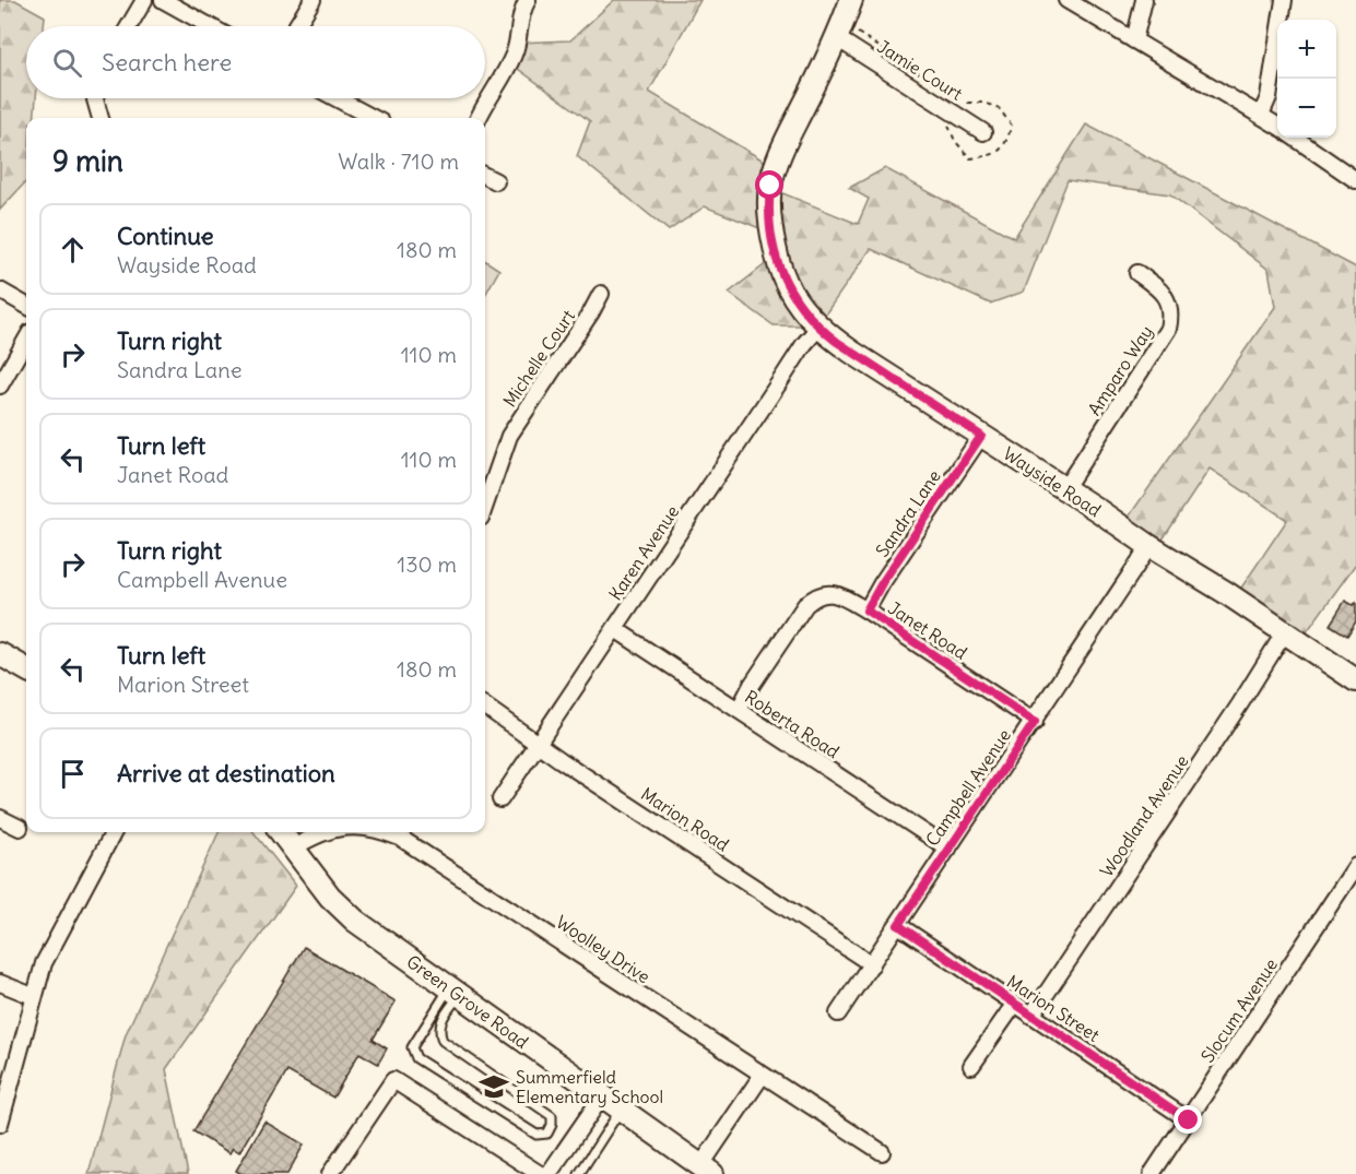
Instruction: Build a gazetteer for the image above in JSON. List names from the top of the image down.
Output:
{
  "streets": {
    "street": [
      "Jamie Court",
      "Michelle Court",
      "Amparo Way",
      "Wayside Road",
      "Sandra Lane",
      "Karen Avenue",
      "Janet Road",
      "Roberta Road",
      "Campbell Avenue",
      "Woodland Avenue",
      "Marion Road",
      "Woolley Drive",
      "Green Grove Road",
      "Marion Street",
      "Slocum Avenue"
    ]
  },
  "crossings": [
    ["Jamie Court", "Wayside Road"],
    ["Amparo Way", "Wayside Road"],
    ["Wayside Road", "Sandra Lane"],
    ["Wayside Road", "Karen Avenue"],
    ["Wayside Road", "Campbell Avenue"],
    ["Wayside Road", "Woodland Avenue"],
    ["Sandra Lane", "Janet Road"],
    ["Karen Avenue", "Roberta Road"],
    ["Karen Avenue", "Marion Road"],
    ["Janet Road", "Roberta Road"],
    ["Janet Road", "Campbell Avenue"],
    ["Roberta Road", "Campbell Avenue"],
    ["Campbell Avenue", "Marion Road"],
    ["Campbell Avenue", "Marion Street"],
    ["Woodland Avenue", "Marion Street"],
    ["Woolley Drive", "Green Grove Road"],
    ["Marion Street", "Slocum Avenue"]
  ],
  "places": {
    "school or university": ["Summerfield Elementary School"]
  },
  "page": {
    "map_buttons": ["+", "−"],
    "search": "Search here",
    "heading": ["9 min", "Walk · 710 m"],
    "list": [
      ["Continue", "Wayside Road", "180 m"],
      ["Turn right", "Sandra Lane", "110 m"],
      ["Turn left", "Janet Road", "110 m"],
      ["Turn right", "Campbell Avenue", "130 m"],
      ["Turn left", "Marion Street", "180 m"],
      "Arrive at destination"
    ]
  }
}
